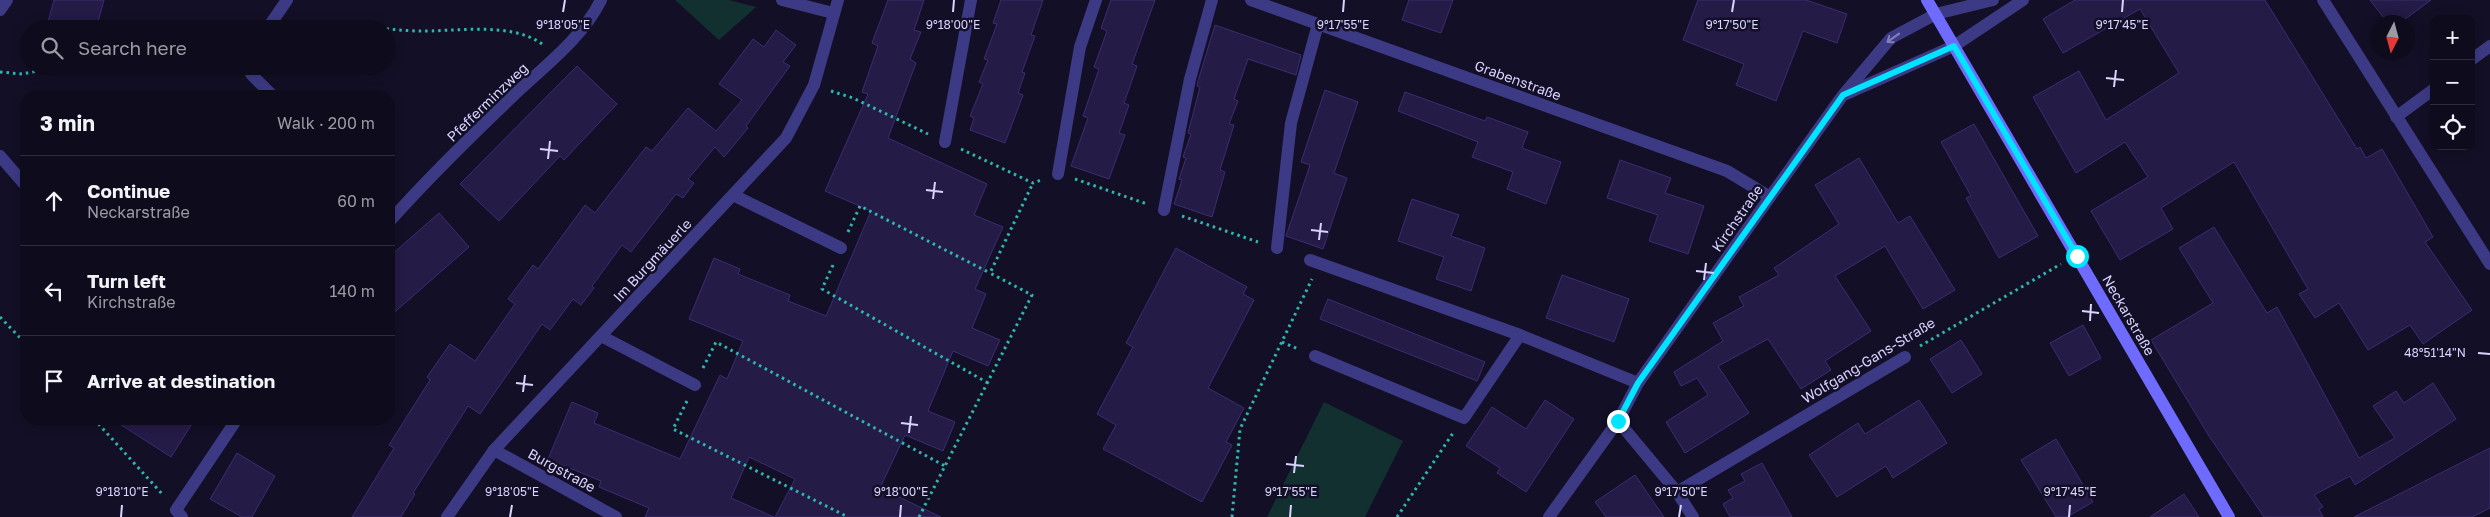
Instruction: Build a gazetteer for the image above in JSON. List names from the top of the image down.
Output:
{
  "streets": {
    "main road": ["Neckarstraße"],
    "street": [
      "Grabenstraße",
      "Pfefferminzweg",
      "Kirchstraße",
      "Im Burgmäuerle",
      "Wolfgang-Gans-Straße",
      "Burgstraße"
    ]
  },
  "crossings": [
    ["Grabenstraße", "Kirchstraße"],
    ["Kirchstraße", "Neckarstraße"],
    ["Im Burgmäuerle", "Burgstraße"],
    ["Neckarstraße", "Wolfgang-Gans-Straße"]
  ],
  "north": "bottom",
  "page": {
    "map_buttons": ["+", "−"],
    "search": "Search here",
    "heading": ["3 min", "Walk · 200 m"],
    "list": [
      ["Continue", "Neckarstraße", "60 m"],
      ["Turn left", "Kirchstraße", "140 m"],
      "Arrive at destination"
    ]
  },
  "coordinates": [
    "9°18'05\"E",
    "9°18'00\"E",
    "9°17'55\"E",
    "9°17'50\"E",
    "9°17'45\"E",
    "48°51'14\"N",
    "9°18'10\"E"
  ]
}
